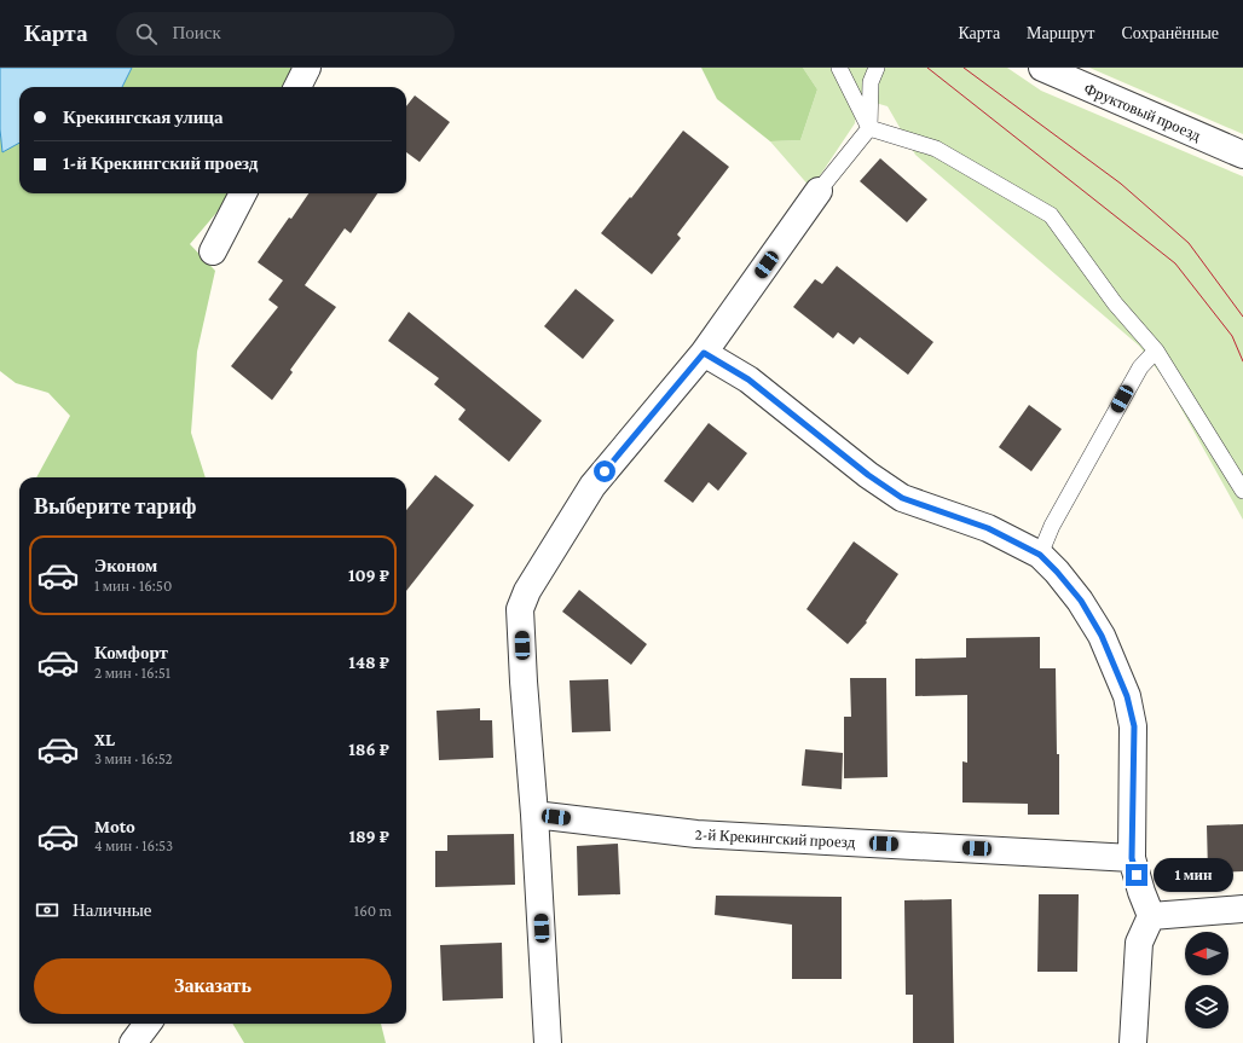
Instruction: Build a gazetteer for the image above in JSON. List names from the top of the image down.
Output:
{
  "streets": {
    "street": ["Фруктовый проезд", "2-й Крекингский проезд"]
  },
  "north": "left",
  "page": {
    "header": "Карта",
    "search": "Поиск",
    "nav": ["Карта", "Маршрут", "Сохранённые"],
    "banner": ["Крекингская улица", "1-й Крекингский проезд"],
    "heading": "Выберите тариф",
    "list": [
      {
        "name": "Эконом",
        "note": "1 мин · 16:50",
        "value": "109 ₽"
      },
      {
        "name": "Комфорт",
        "note": "2 мин · 16:51",
        "value": "148 ₽"
      },
      {
        "name": "XL",
        "note": "3 мин · 16:52",
        "value": "186 ₽"
      },
      {
        "name": "Moto",
        "note": "4 мин · 16:53",
        "value": "189 ₽"
      }
    ],
    "bubble": "1 мин",
    "pay": ["Наличные", "160 m"],
    "buttons": "Заказать"
  }
}
